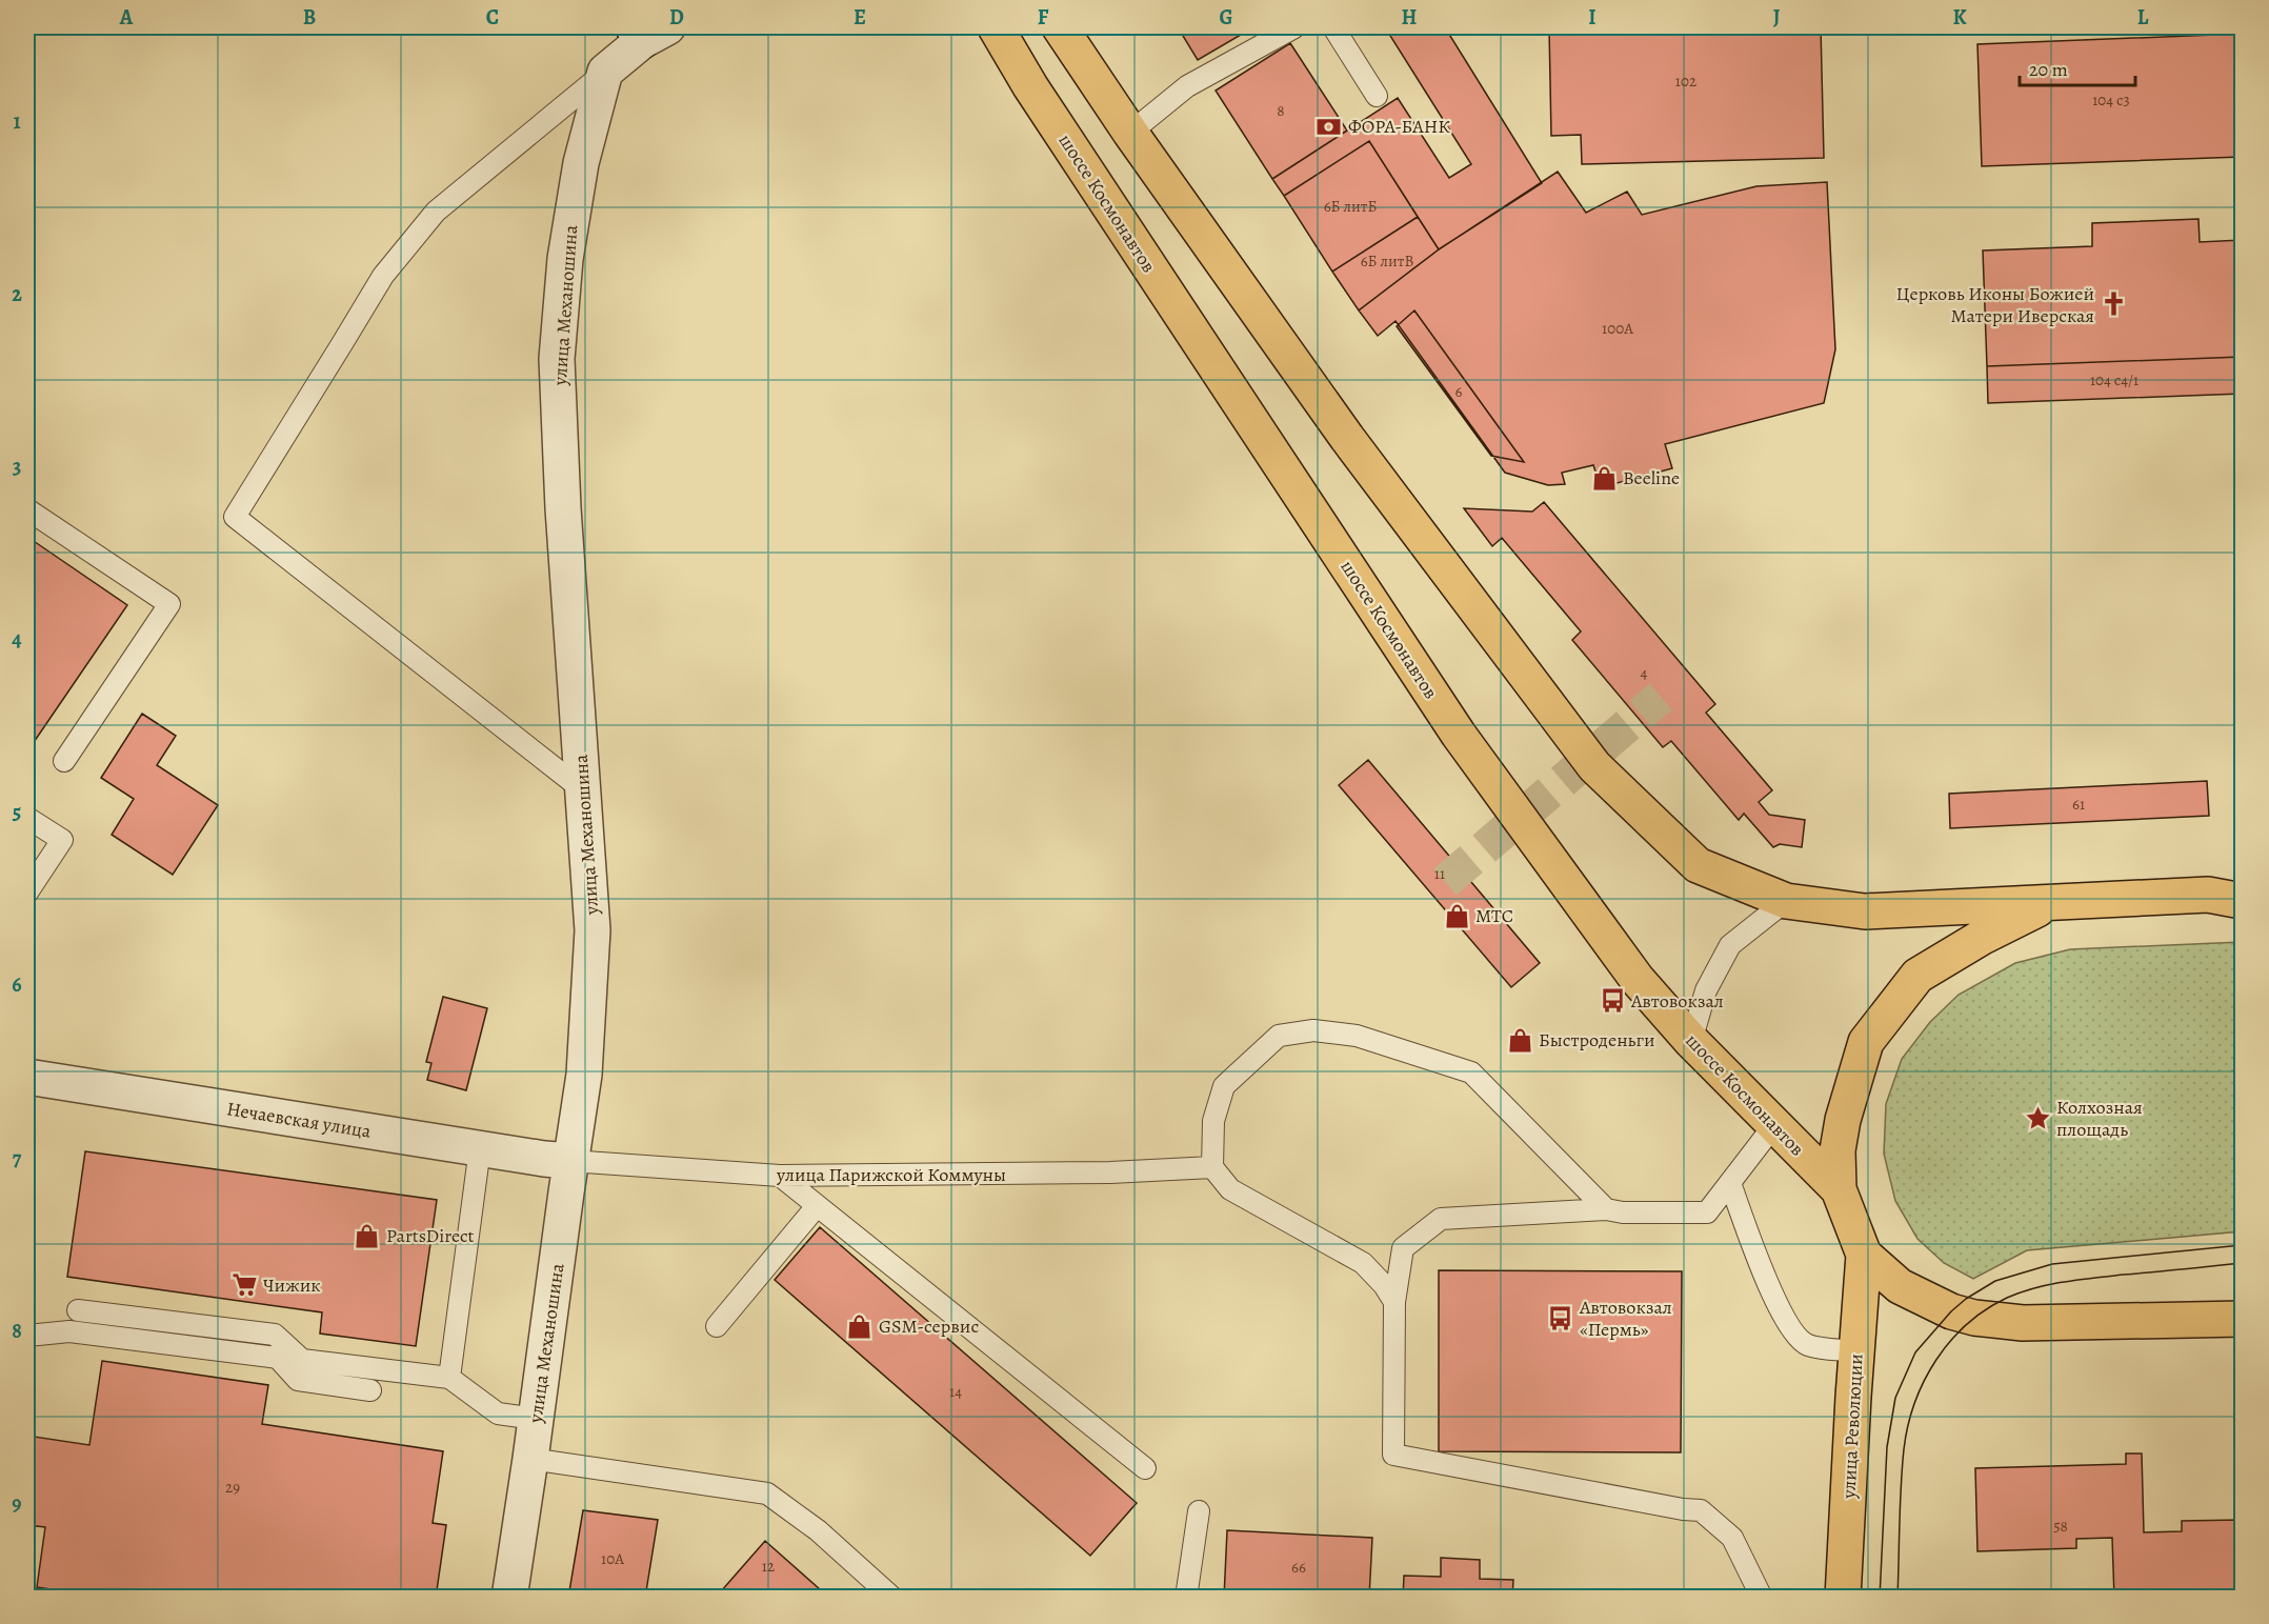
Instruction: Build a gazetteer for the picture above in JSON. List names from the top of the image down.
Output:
{
  "streets": {
    "main road": ["шоссе Космонавтов", "улица Революции"],
    "street": ["улица Механошина", "Нечаевская улица"],
    "lane": ["улица Парижской Коммуны"]
  },
  "crossings": [
    ["улица Механошина", "Нечаевская улица"],
    ["улица Механошина", "улица Парижской Коммуны"],
    ["Нечаевская улица", "улица Парижской Коммуны"]
  ],
  "places": {
    "bank": ["ФОРА-БАНК"],
    "church": ["Церковь Иконы Божией Матери Иверская"],
    "shop": [
      "Beeline",
      "МТС",
      "Быстроденьги",
      "PartsDirect",
      "GSM-сервис"
    ],
    "bus stop": ["Автовокзал", "Автовокзал «Пермь»"],
    "place": ["Колхозная площадь"],
    "supermarket": ["Чижик"]
  },
  "house_numbers": [
    "102",
    "104 с3",
    "8",
    "6Б литБ",
    "6Б литВ",
    "100А",
    "104 с4/1",
    "6",
    "4",
    "61",
    "11",
    "14",
    "29",
    "58",
    "10А",
    "12",
    "66"
  ],
  "scale_bar": "20 m",
  "grid": {
    "columns": [
      "A",
      "B",
      "C",
      "D",
      "E",
      "F",
      "G",
      "H",
      "I",
      "J",
      "K",
      "L"
    ],
    "rows": [
      "1",
      "2",
      "3",
      "4",
      "5",
      "6",
      "7",
      "8",
      "9"
    ]
  }
}
